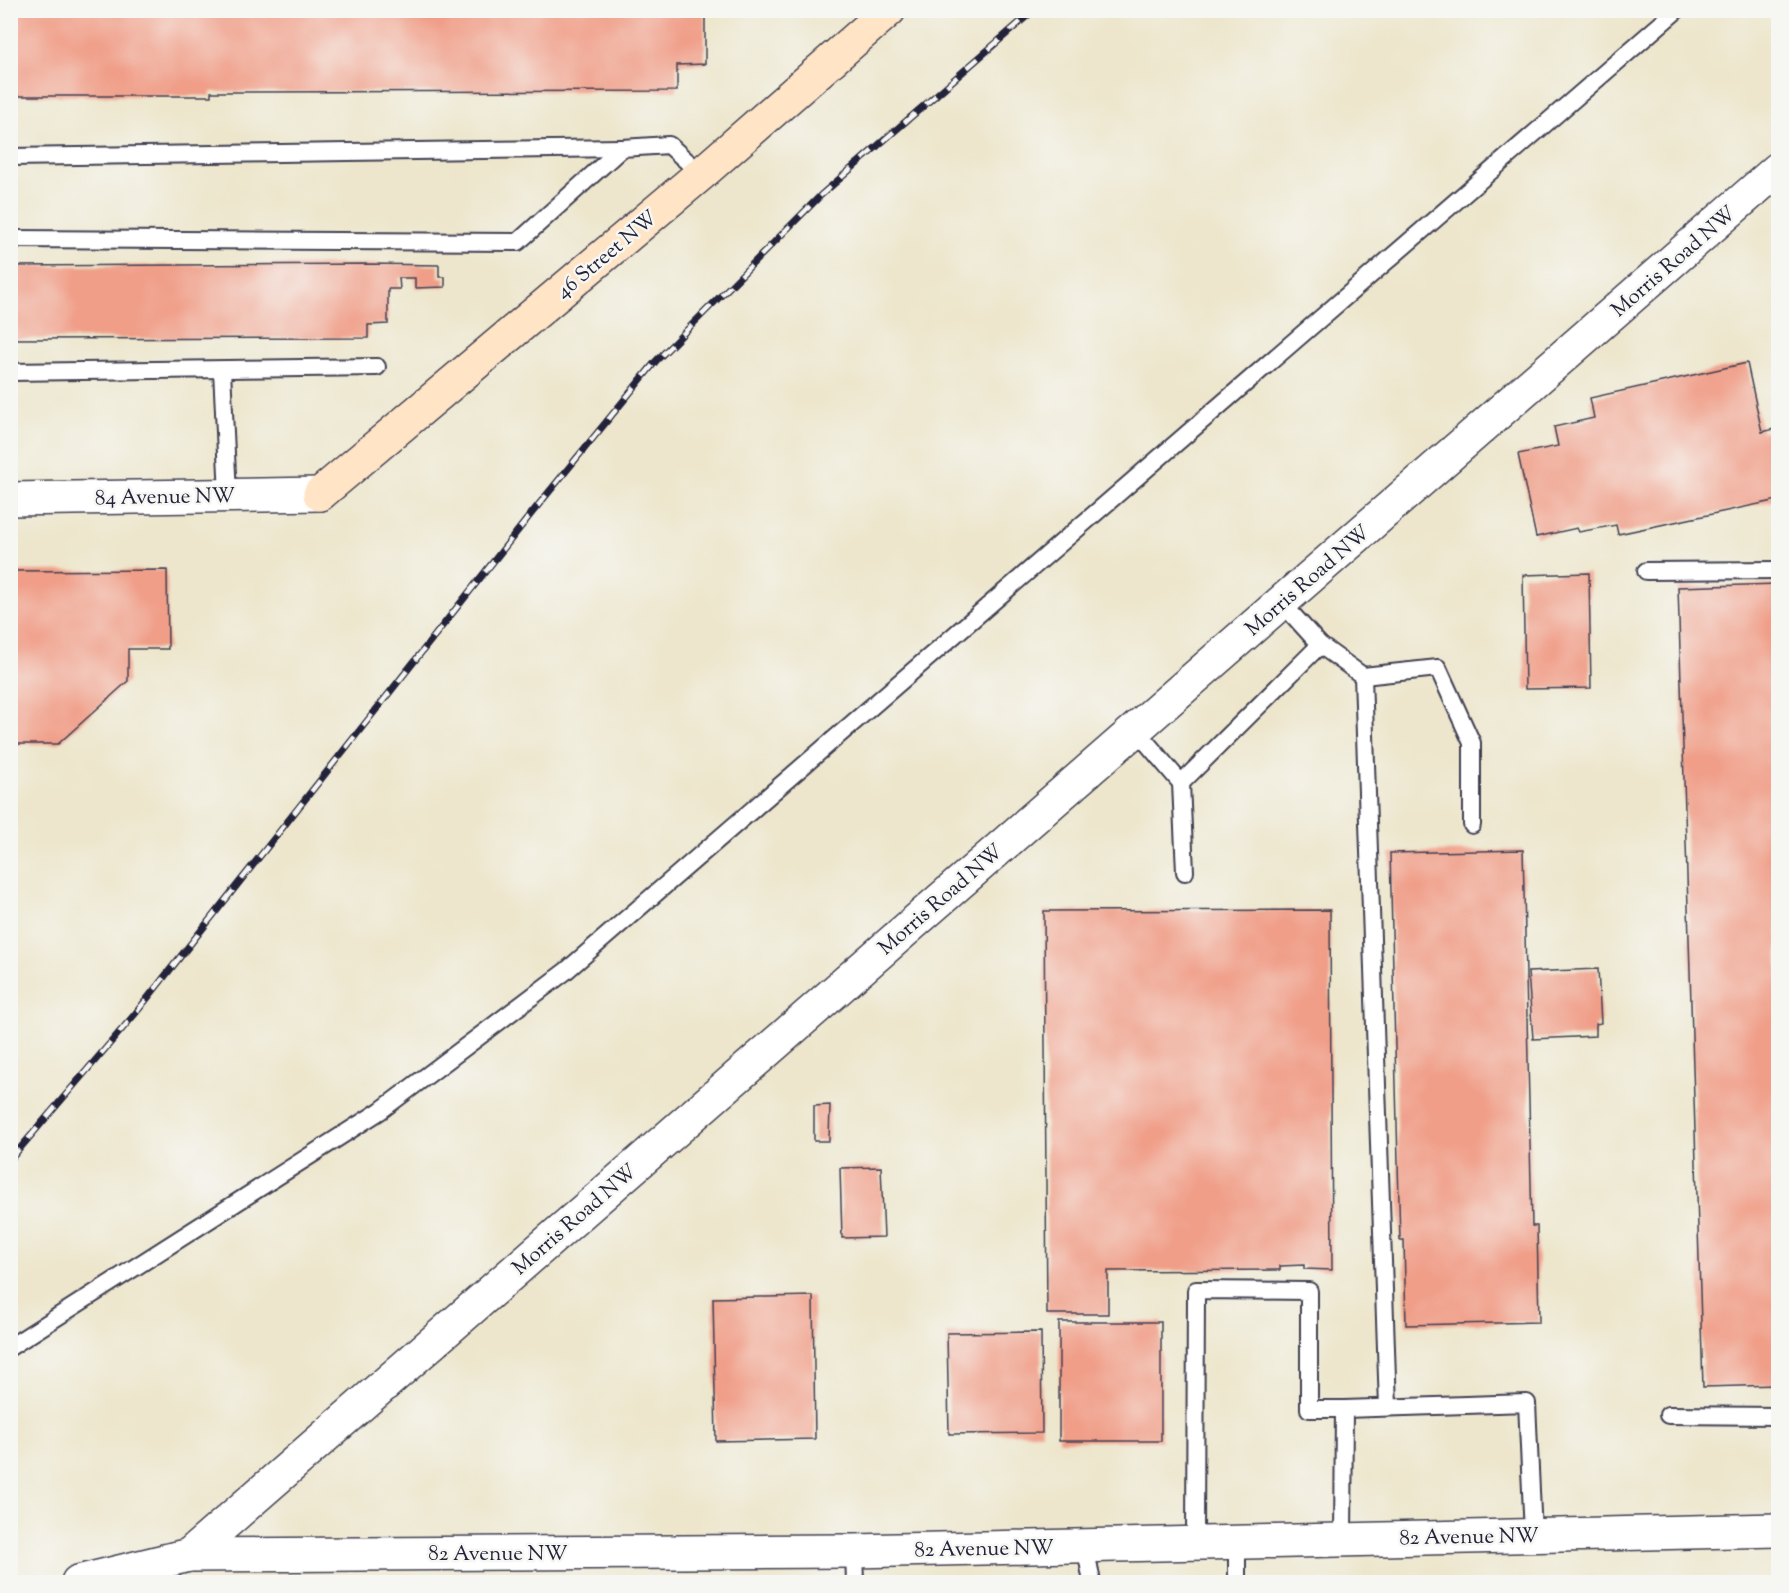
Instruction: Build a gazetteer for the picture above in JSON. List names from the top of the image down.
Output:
{
  "streets": {
    "street": [
      "46 Street NW",
      "Morris Road NW",
      "84 Avenue NW",
      "82 Avenue NW"
    ]
  },
  "crossings": [
    ["46 Street NW", "84 Avenue NW"],
    ["Morris Road NW", "82 Avenue NW"]
  ]
}
